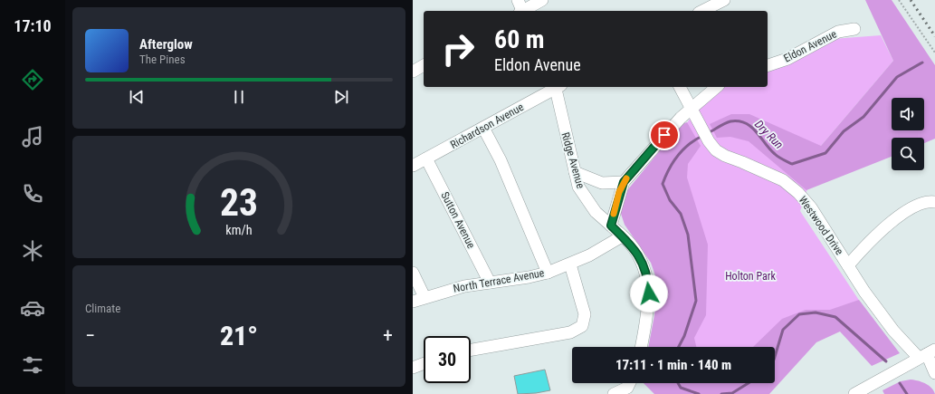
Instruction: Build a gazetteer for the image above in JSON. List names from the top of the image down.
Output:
{
  "streets": {
    "street": [
      "Eldon Avenue",
      "Richardson Avenue",
      "Ridge Avenue",
      "Sutton Avenue",
      "Westwood Drive",
      "North Terrace Avenue"
    ]
  },
  "crossings": [
    ["Richardson Avenue", "Sutton Avenue"],
    ["Sutton Avenue", "North Terrace Avenue"]
  ],
  "water": ["Dry Run"],
  "parks": ["Holton Park"],
  "page": {
    "tabs": "17:10",
    "turn": ["60 m", "Eldon Avenue"],
    "song": ["Afterglow", "The Pines"],
    "tile": "Climate",
    "heat": ["−", "21°", "+"],
    "limit": "30",
    "trip": "17:11 · 1 min · 140 m",
    "gauge": ["23", "km/h"]
  }
}
